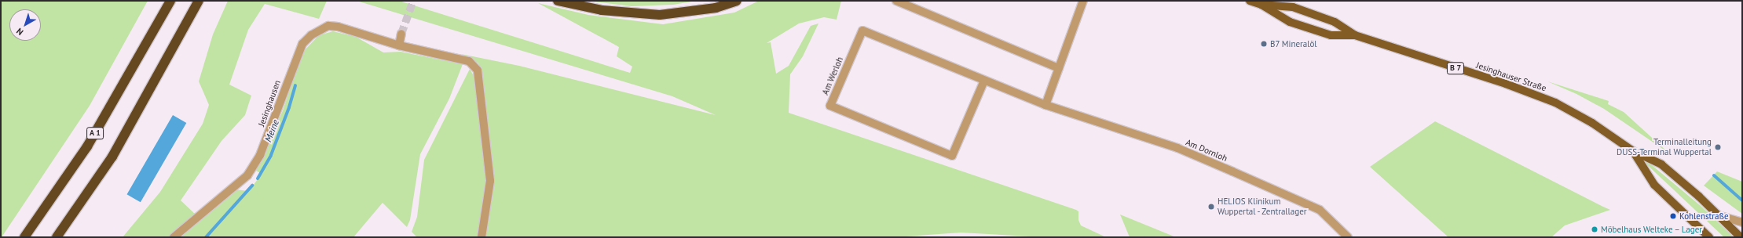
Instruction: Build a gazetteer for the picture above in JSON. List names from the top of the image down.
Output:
{
  "streets": {
    "highway": ["A 1"],
    "main road": ["B 7", "Jesinghauser Straße"],
    "street": ["Am Werloh", "Jesinghausen", "Am Dornloh"]
  },
  "crossings": [
    ["Am Werloh", "Am Dornloh"]
  ],
  "water": ["Meine"],
  "places": [
    "B7 Mineralöl",
    "Terminalleitung DUSS-Terminal Wuppertal",
    "HELIOS Klinikum Wuppertal - Zentrallager",
    "Kohlenstraße",
    "Möbelhaus Welteke – Lager"
  ],
  "north": "bottom left"
}
